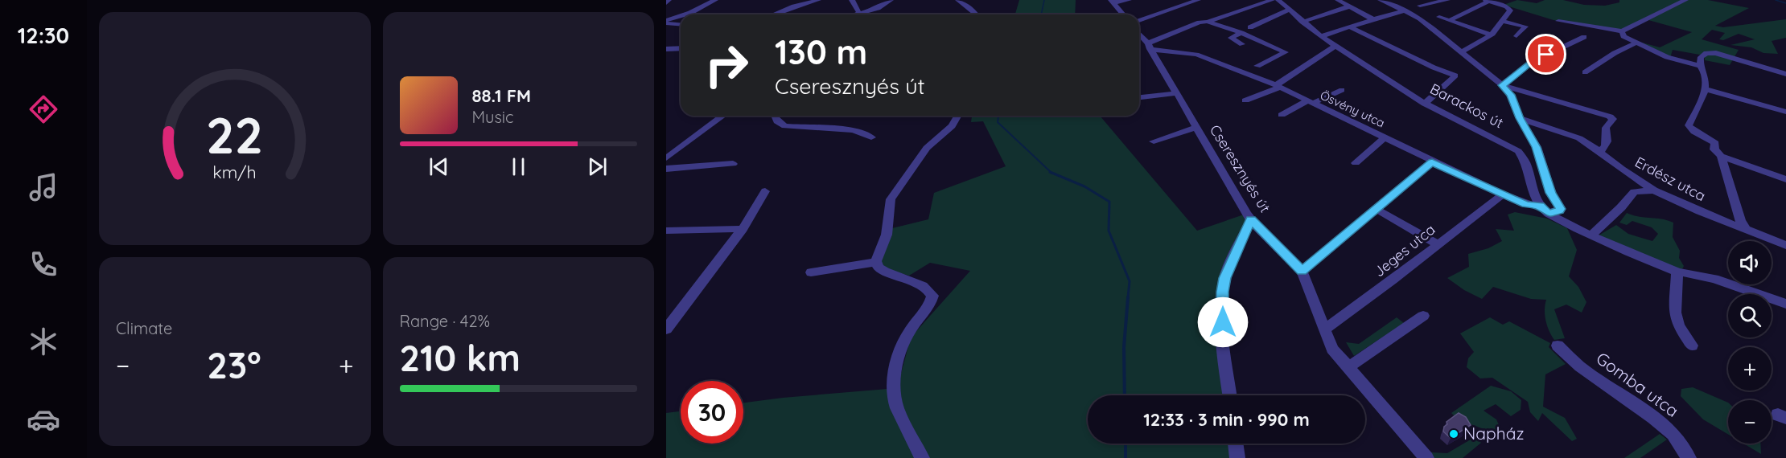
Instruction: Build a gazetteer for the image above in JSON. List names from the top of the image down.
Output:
{
  "streets": {
    "street": [
      "Barackos út",
      "Ösvény utca",
      "Cseresznyés út",
      "Erdész utca",
      "Jeges utca",
      "Gomba utca"
    ]
  },
  "crossings": [
    ["Barackos út", "Ösvény utca"],
    ["Ösvény utca", "Cseresznyés út"],
    ["Ösvény utca", "Jeges utca"],
    ["Cseresznyés út", "Jeges utca"]
  ],
  "places": ["Napház"],
  "page": {
    "tabs": "12:30",
    "turn": ["130 m", "Cseresznyés út"],
    "song": ["88.1 FM", "Music"],
    "map_buttons": ["+", "−"],
    "tile": [
      "Climate",
      ["Range · 42%", "210 km"]
    ],
    "heat": ["−", "23°", "+"],
    "limit": "30",
    "trip": "12:33 · 3 min · 990 m",
    "gauge": ["22", "km/h"]
  }
}
